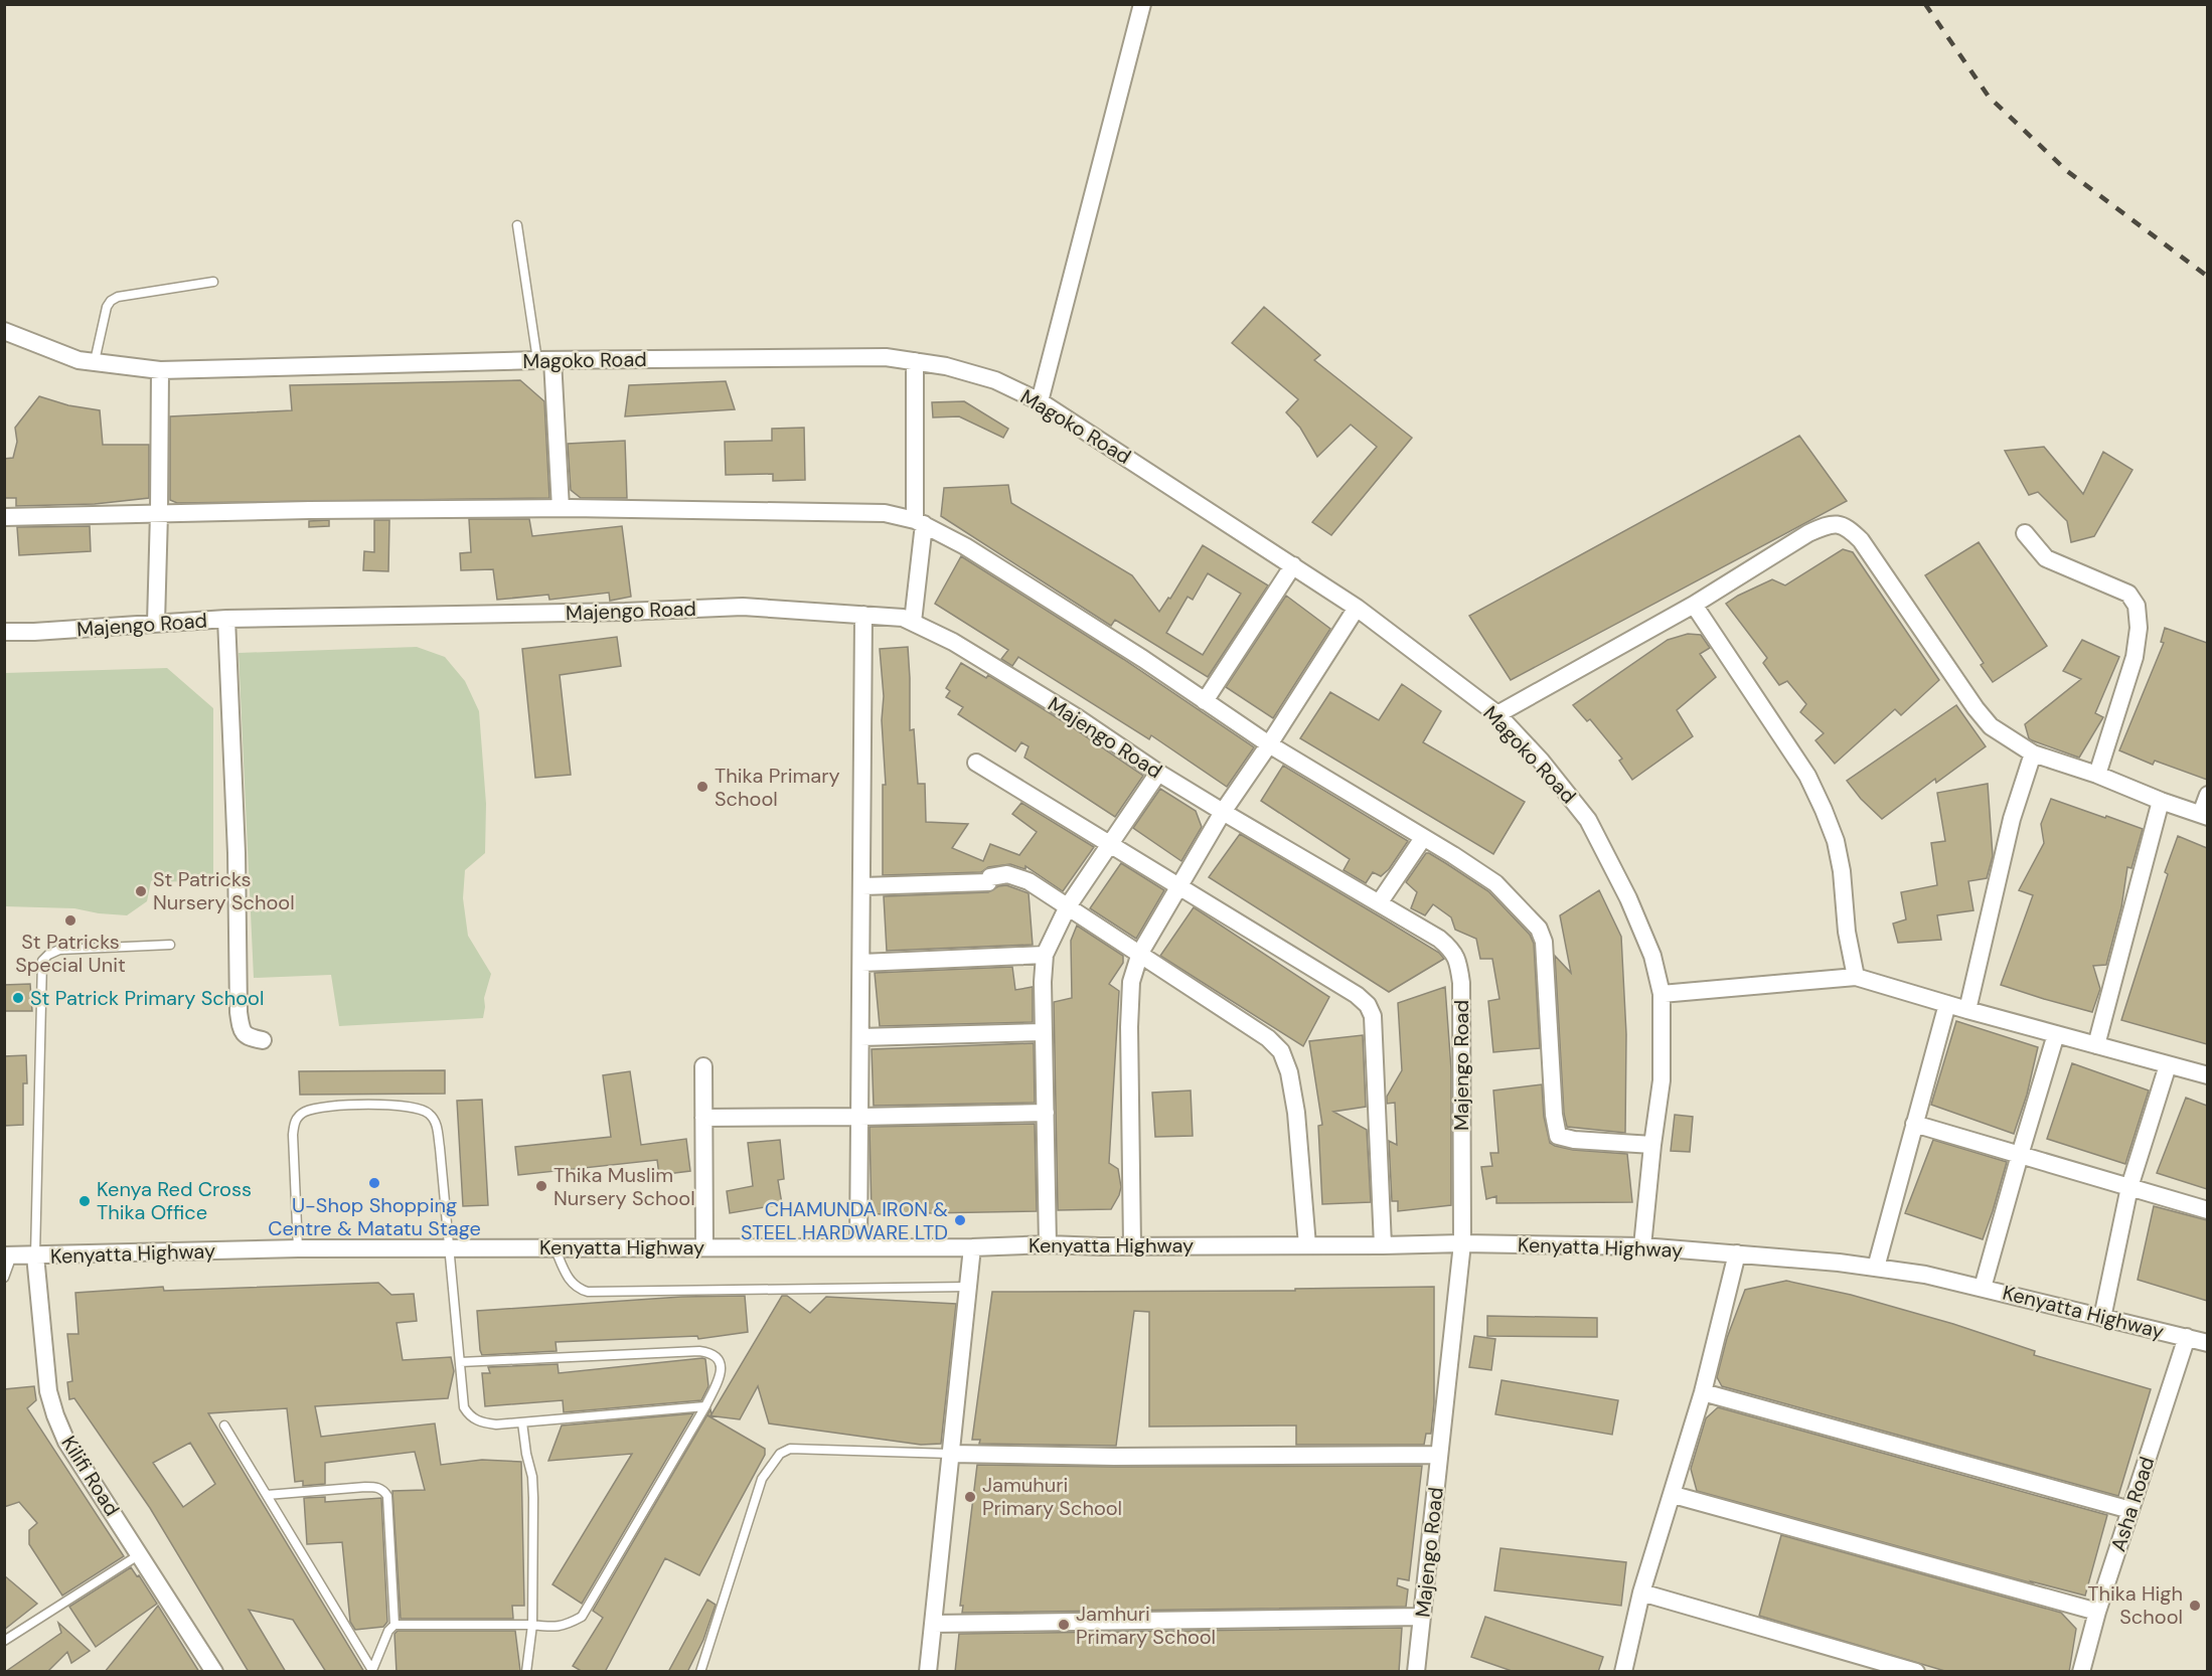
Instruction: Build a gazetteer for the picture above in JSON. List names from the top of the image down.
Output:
{
  "streets": {
    "street": [
      "Magoko Road",
      "Majengo Road",
      "Kenyatta Highway",
      "Kilifi Road",
      "Asha Road"
    ]
  },
  "crossings": [
    ["Magoko Road", "Kenyatta Highway"],
    ["Majengo Road", "Kenyatta Highway"],
    ["Kenyatta Highway", "Kilifi Road"],
    ["Kenyatta Highway", "Asha Road"]
  ],
  "places": [
    "Thika Primary School",
    "St Patricks Nursery School",
    "St Patricks Special Unit",
    "St Patrick Primary School",
    "U-Shop Shopping Centre & Matatu Stage",
    "Thika Muslim Nursery School",
    "Kenya Red Cross Thika Office",
    "CHAMUNDA IRON & STEEL HARDWARE LTD",
    "Jamuhuri Primary School",
    "Thika High School",
    "Jamhuri Primary School"
  ]
}
